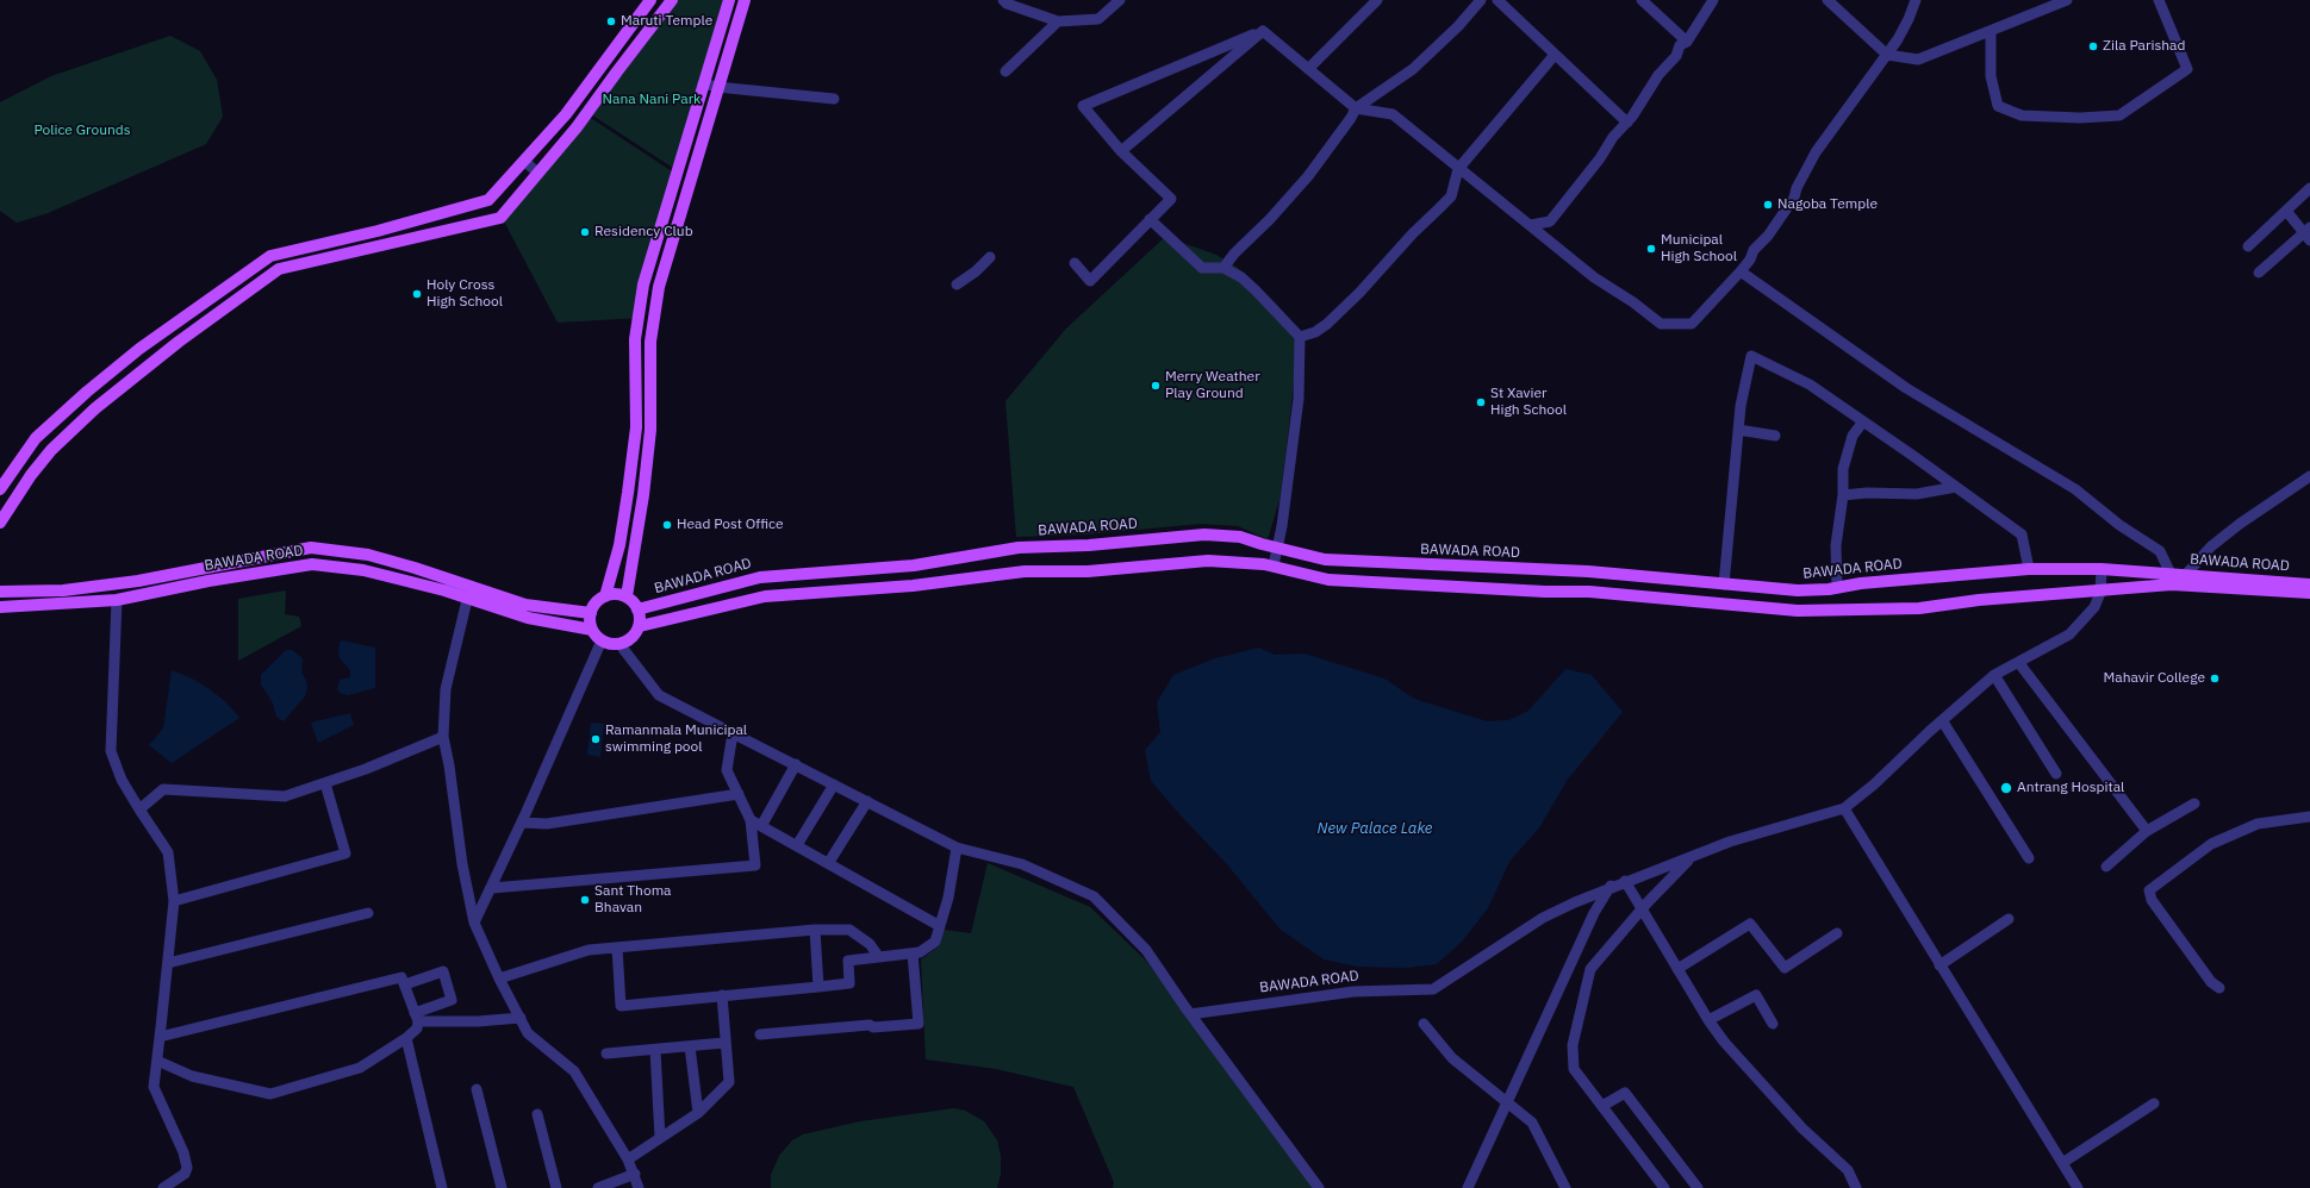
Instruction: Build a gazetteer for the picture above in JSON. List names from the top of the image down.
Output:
{
  "streets": {
    "main road": ["BAWADA ROAD"]
  },
  "water": ["New Palace Lake"],
  "parks": ["Nana Nani Park", "Police Grounds"],
  "places": [
    "Maruti Temple",
    "Zila Parishad",
    "Nagoba Temple",
    "Residency Club",
    "Municipal High School",
    "Holy Cross High School",
    "Merry Weather Play Ground",
    "St Xavier High School",
    "Head Post Office",
    "Mahavir College",
    "Ramanmala Municipal swimming pool",
    "Antrang Hospital",
    "Sant Thoma Bhavan"
  ]
}
